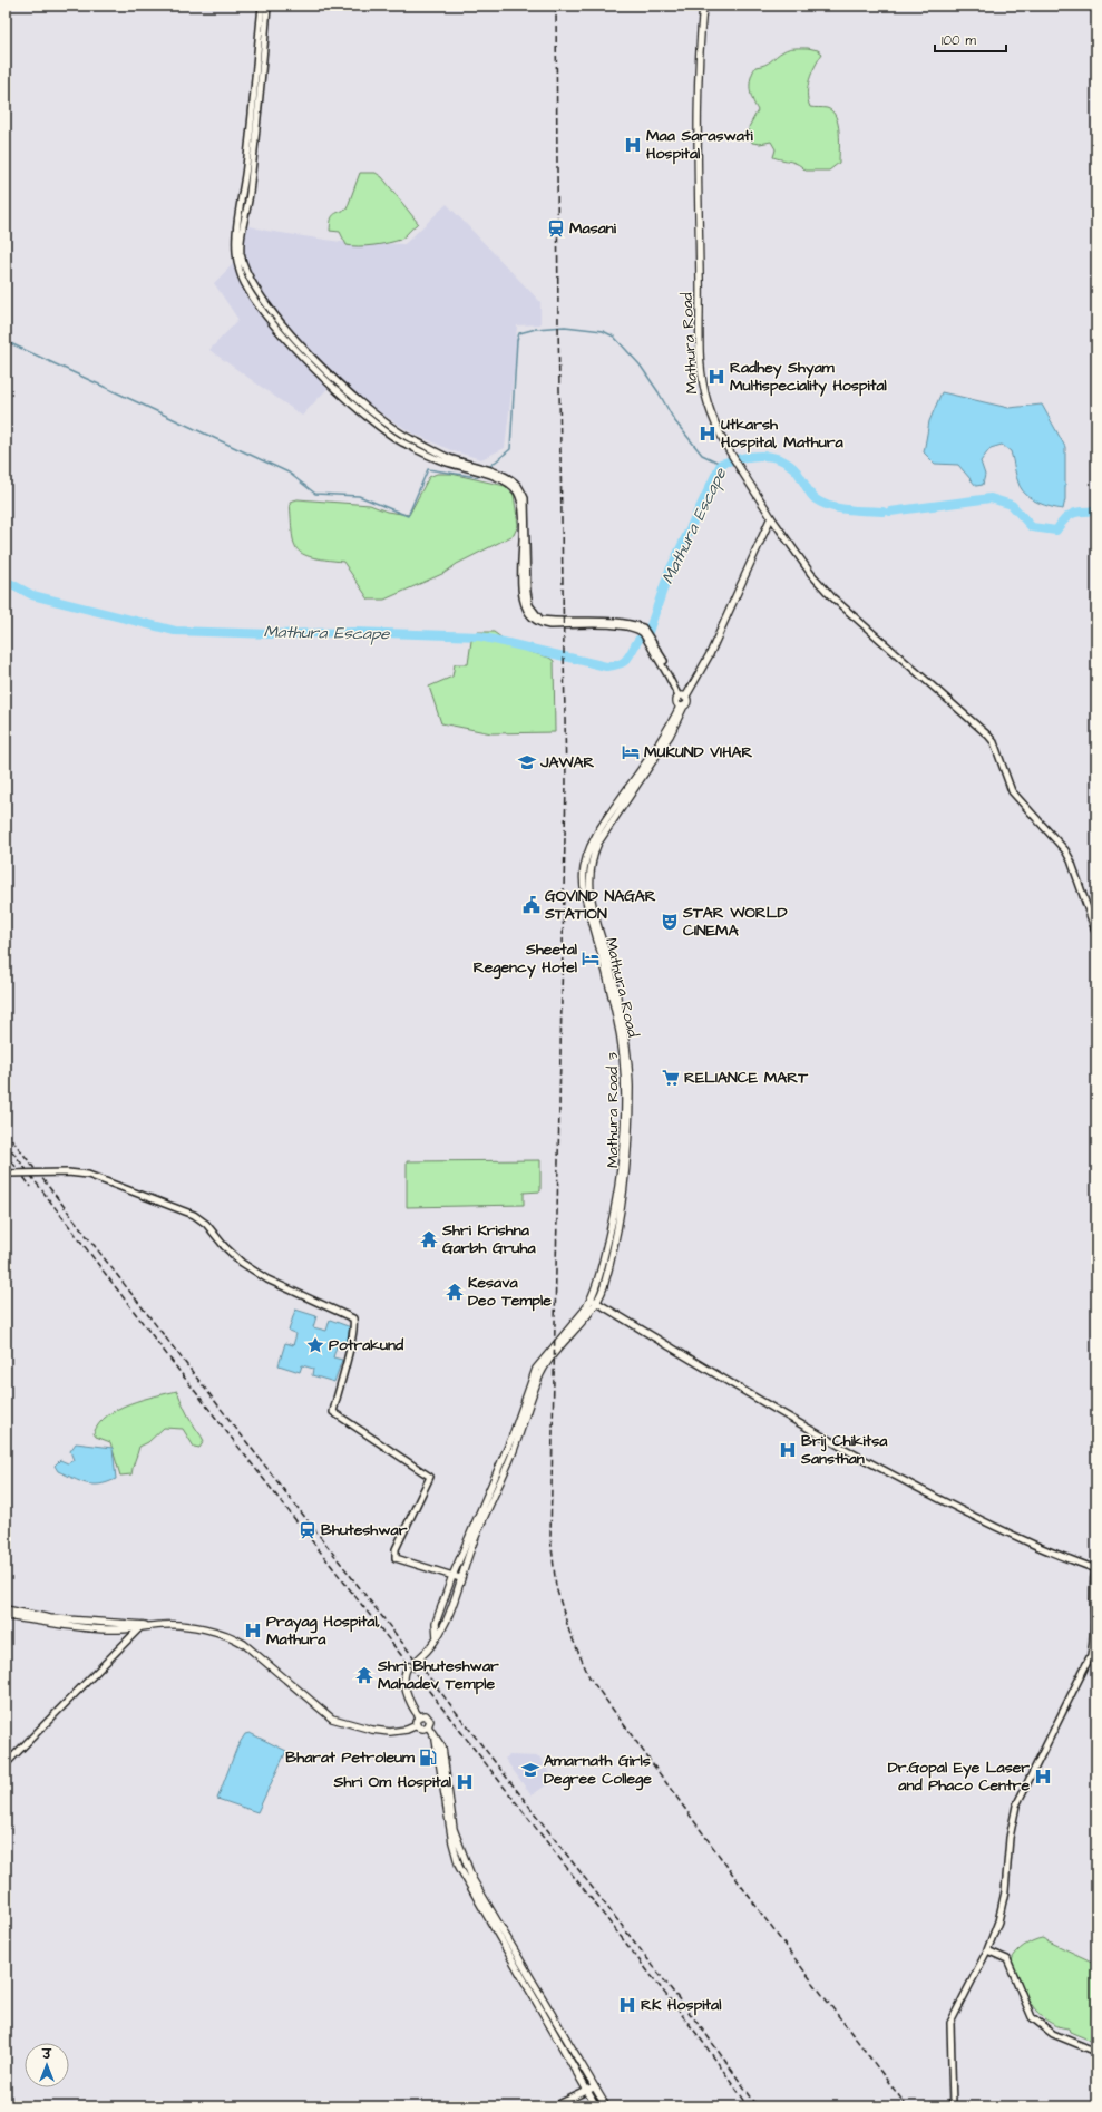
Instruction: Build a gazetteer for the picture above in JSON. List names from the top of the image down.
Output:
{
  "streets": {
    "main road": ["Mathura Road", "Mathura Road 3"]
  },
  "crossings": [
    ["Mathura Road", "Mathura Road 3"]
  ],
  "water": ["Mathura Escape"],
  "places": {
    "hospital": [
      "Maa Saraswati Hospital",
      "Radhey Shyam Multispeciality Hospital",
      "Utkarsh Hospital, Mathura",
      "Brij Chikitsa Sansthan",
      "Prayag Hospital, Mathura",
      "Dr.Gopal Eye Laser and Phaco Centre",
      "Shri Om Hospital",
      "RK Hospital"
    ],
    "station": ["Masani", "Bhuteshwar"],
    "hotel": ["MUKUND VIHAR", "Sheetal Regency Hotel"],
    "school or university": ["JAWAR", "Amarnath Girls Degree College"],
    "public building": ["GOVIND NAGAR STATION"],
    "theatre": ["STAR WORLD CINEMA"],
    "supermarket": ["RELIANCE MART"],
    "temple": ["Shri Krishna Garbh Gruha", "Kesava Deo Temple", "Shri Bhuteshwar Mahadev Temple"],
    "place": ["Potrakund"],
    "fuel station": ["Bharat Petroleum"]
  },
  "scale_bar": "100 m",
  "north": "top"
}
